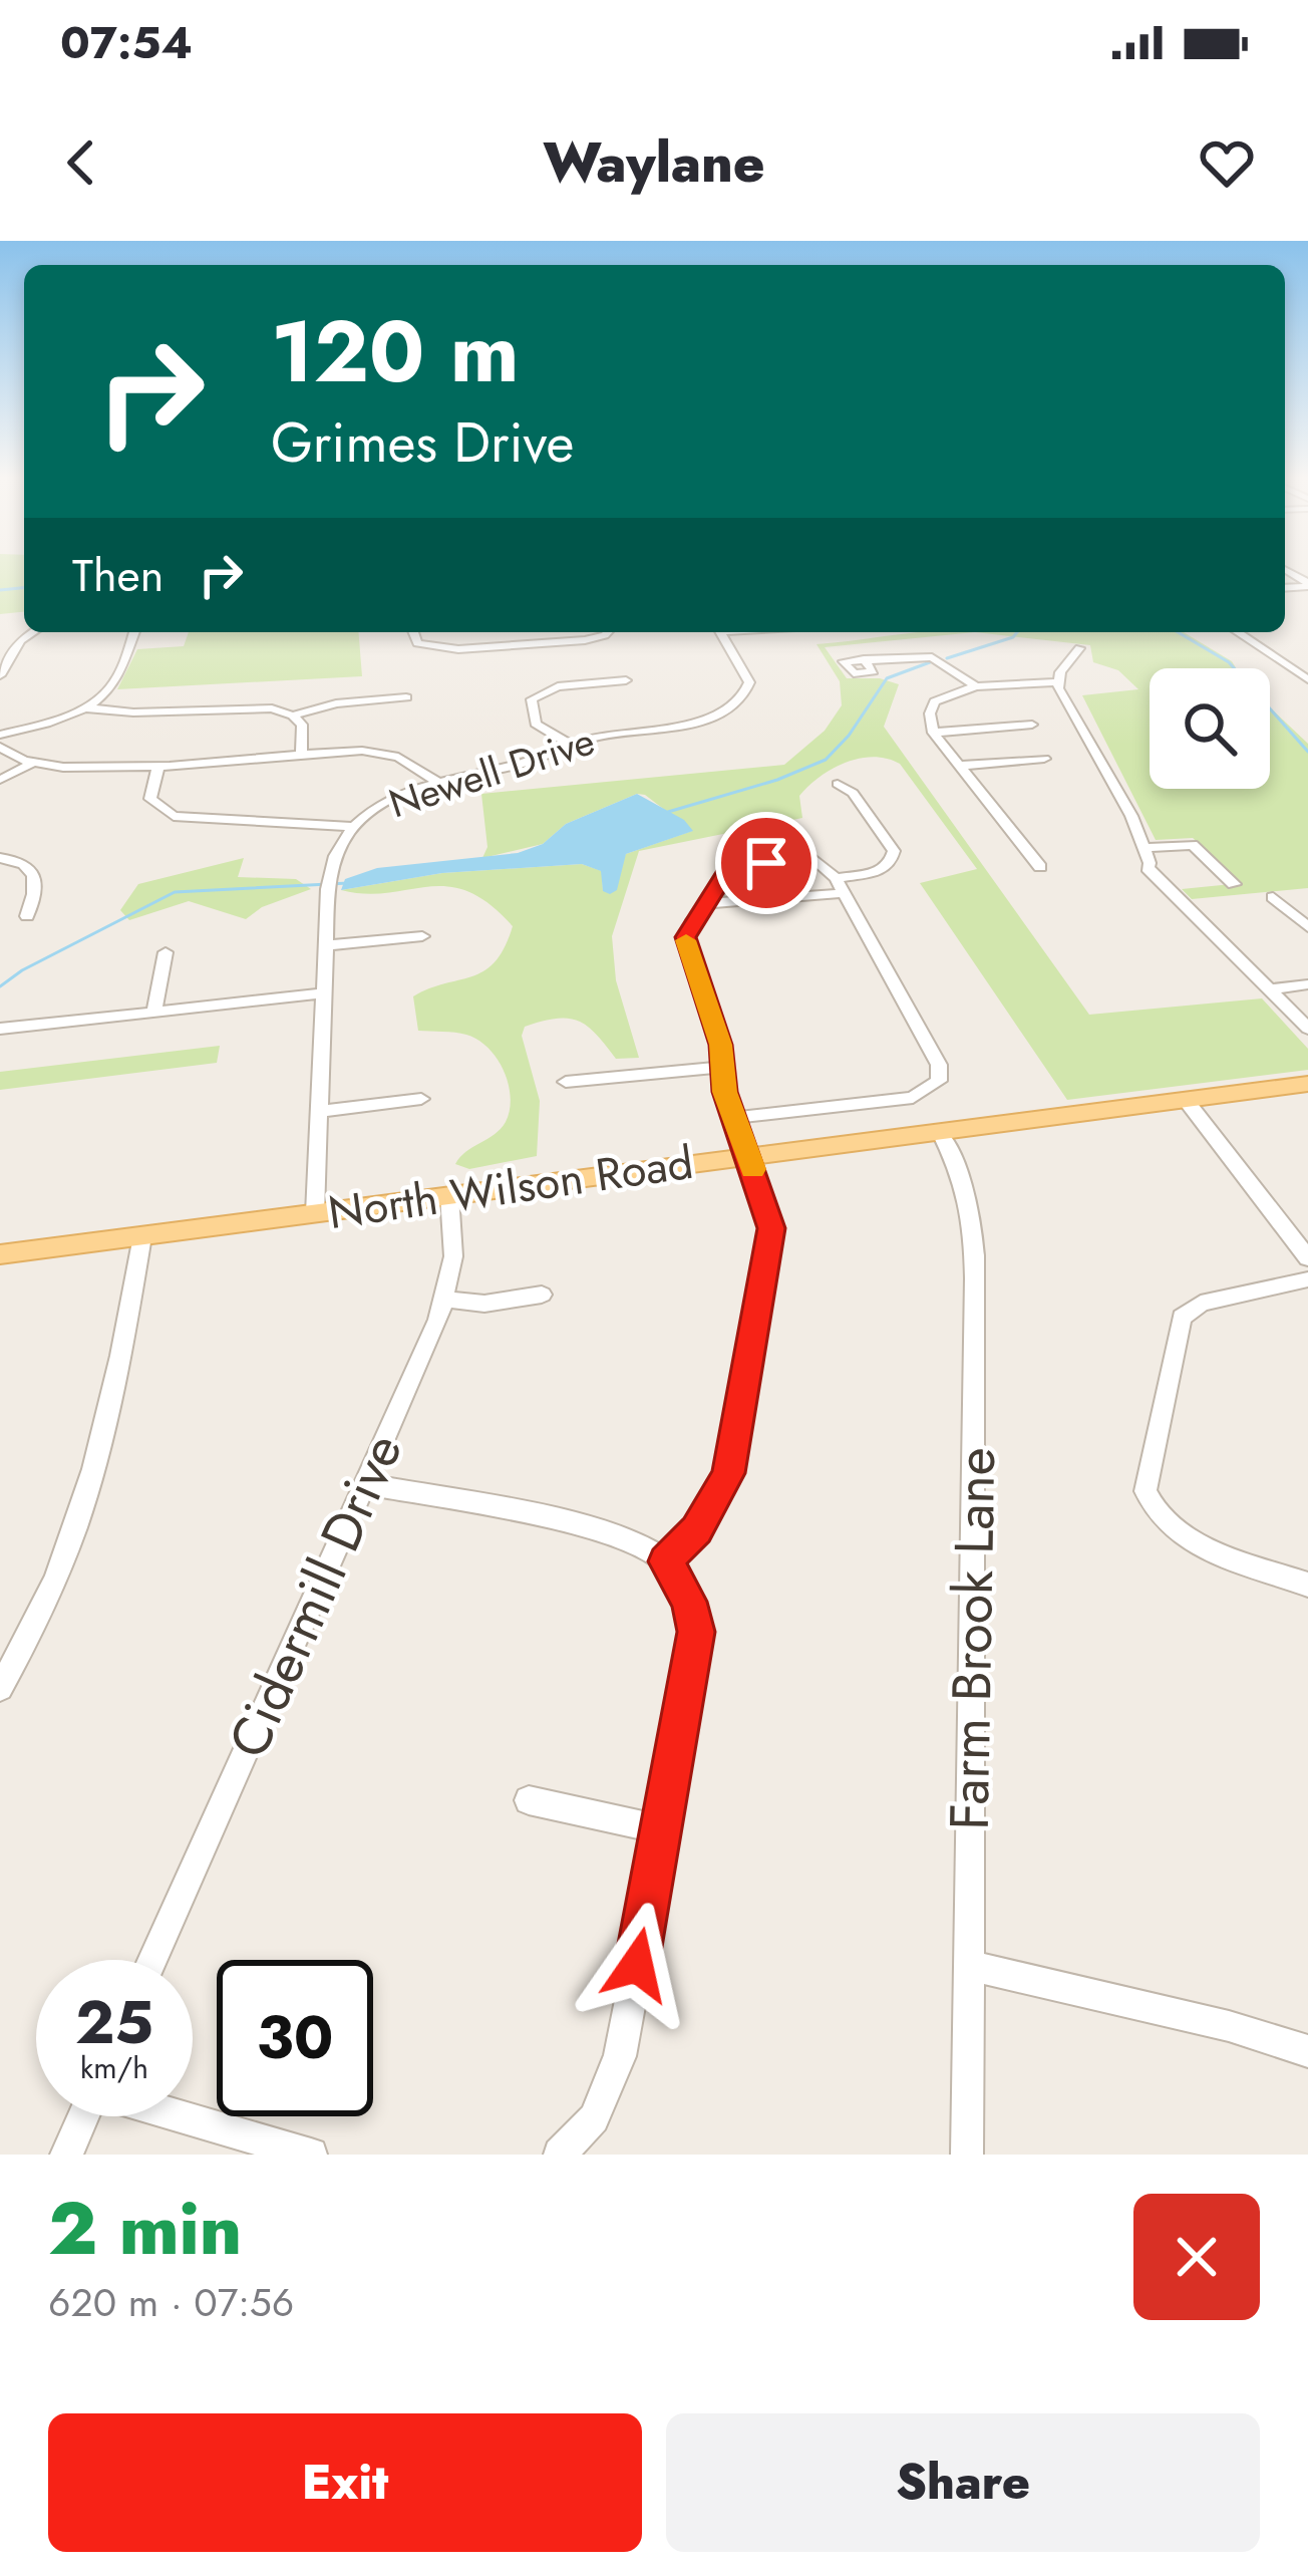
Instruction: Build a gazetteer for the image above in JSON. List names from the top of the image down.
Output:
{
  "streets": {
    "main road": ["North Wilson Road"],
    "street": ["Newell Drive", "Cidermill Drive", "Farm Brook Lane"]
  },
  "crossings": [
    ["Newell Drive", "North Wilson Road"],
    ["North Wilson Road", "Cidermill Drive"],
    ["North Wilson Road", "Farm Brook Lane"]
  ],
  "page": {
    "status": "07:54",
    "header": "Waylane",
    "turn": ["120 m", "Grimes Drive"],
    "then": "Then",
    "speed": "25 km/h",
    "limit": "30",
    "heading": ["2 min", "620 m · 07:56"],
    "buttons": ["Exit", "Share"]
  }
}
